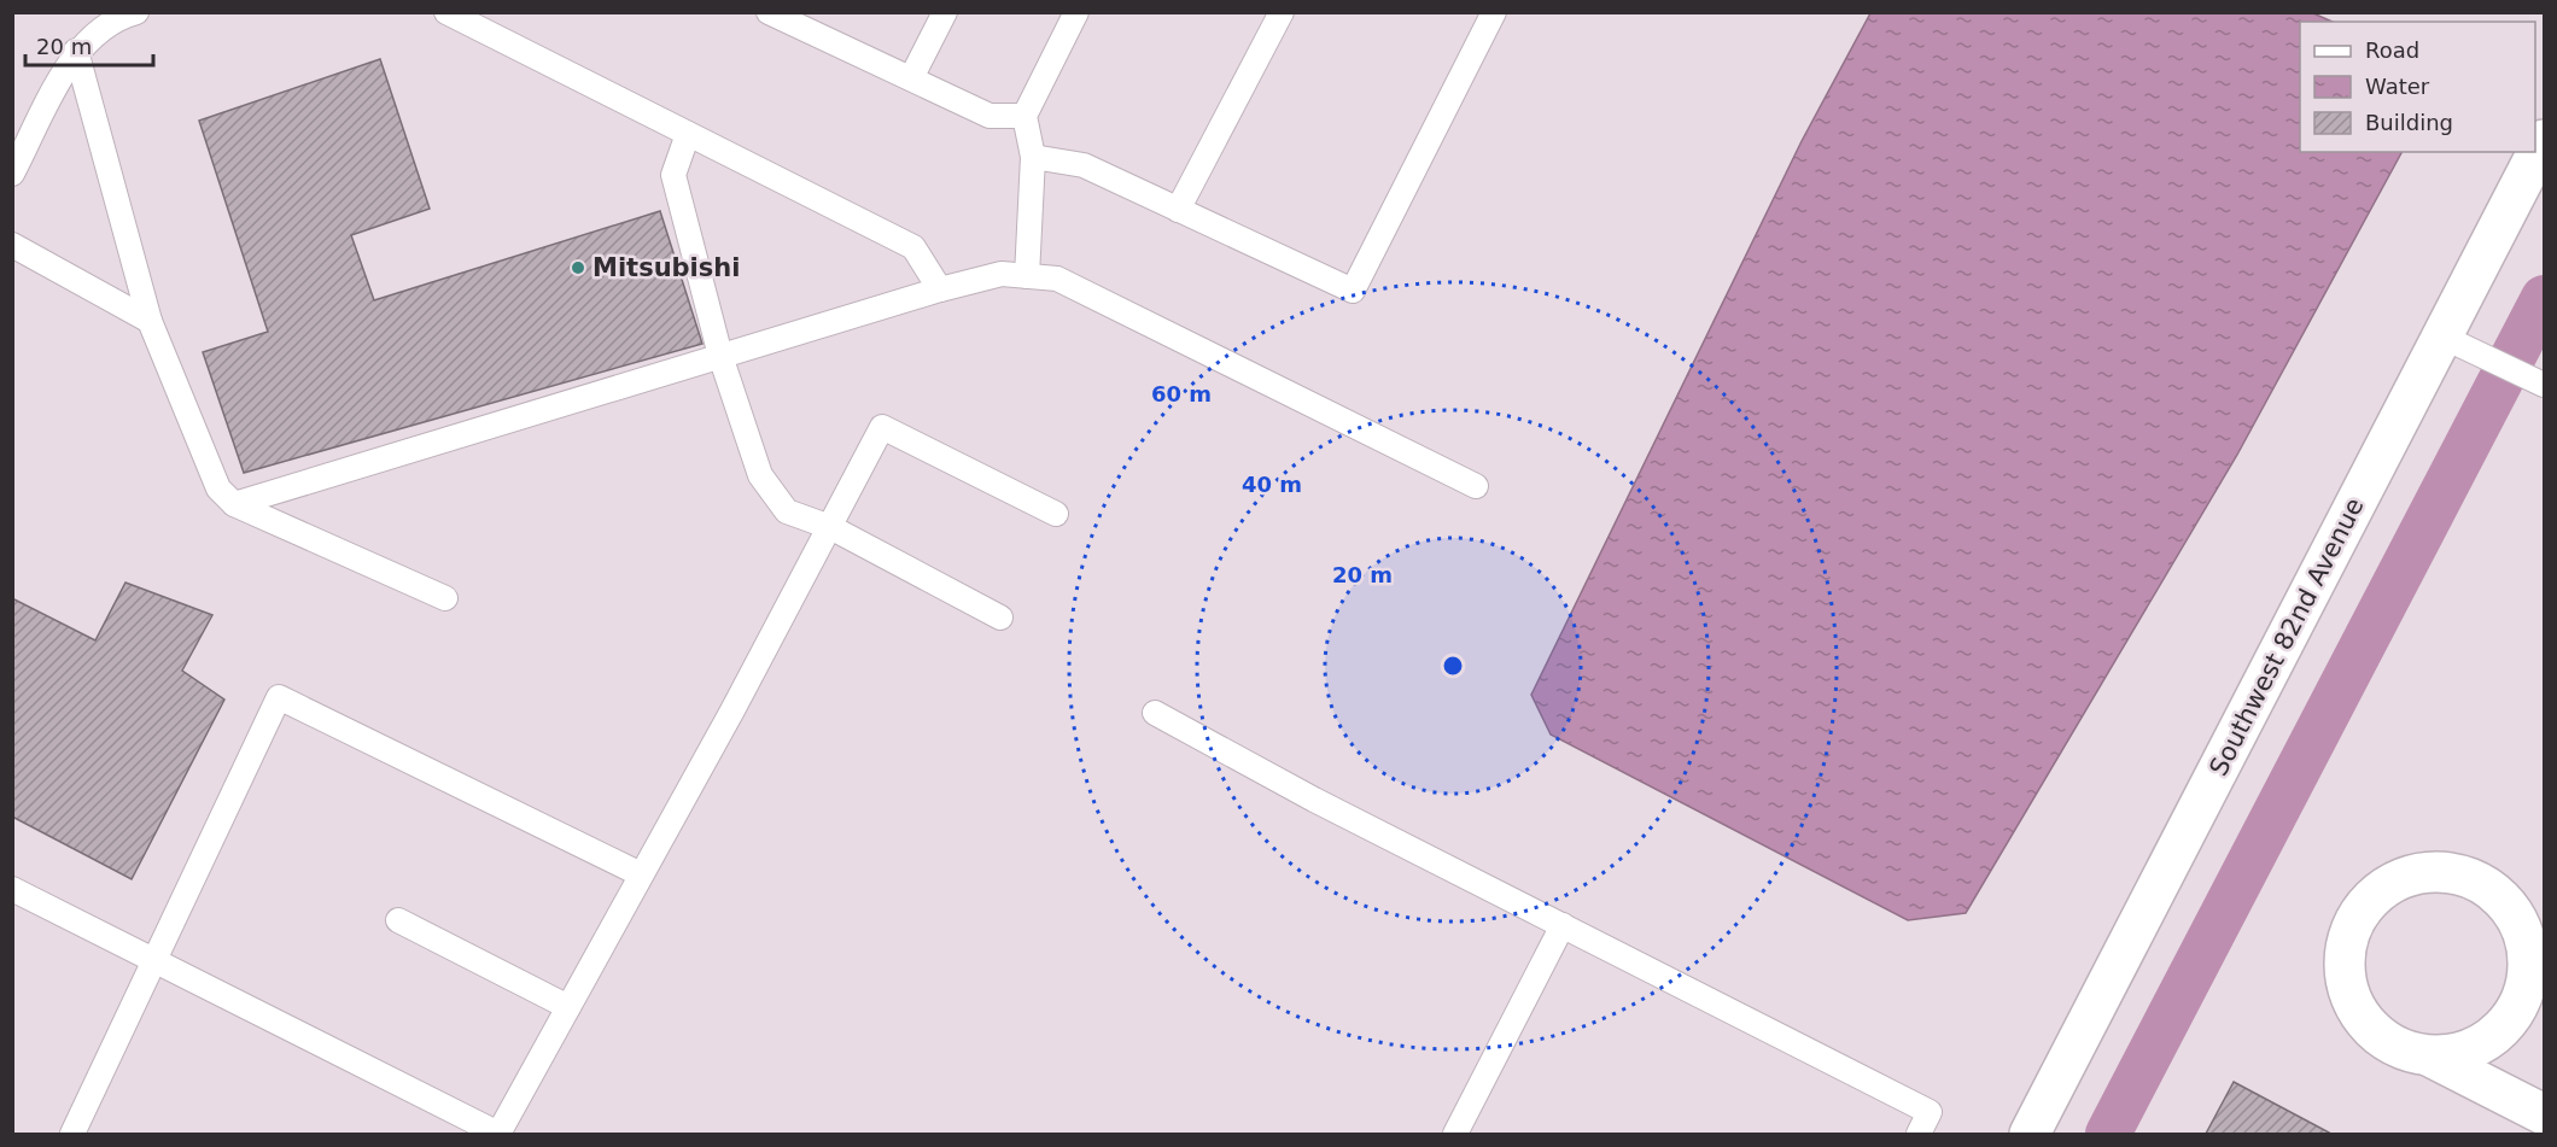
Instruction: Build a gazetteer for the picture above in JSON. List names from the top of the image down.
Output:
{
  "streets": {
    "street": ["Southwest 82nd Avenue"]
  },
  "places": ["Mitsubishi"],
  "legend": ["Road", "Water", "Building"],
  "scale_bar": "20 m",
  "rings": ["60 m", "40 m", "20 m"]
}
